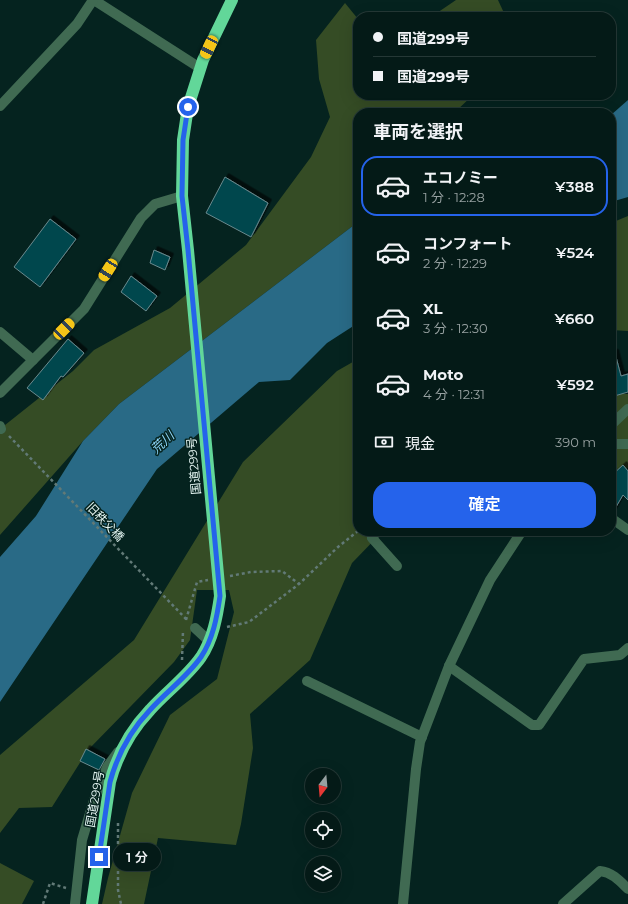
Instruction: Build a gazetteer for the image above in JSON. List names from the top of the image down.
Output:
{
  "streets": {
    "highway": ["国道299号"],
    "path": ["旧秩父橋"]
  },
  "water": ["荒川"],
  "north": "bottom",
  "page": {
    "banner": ["国道299号", "国道299号"],
    "heading": "車両を選択",
    "list": [
      {
        "name": "エコノミー",
        "note": "1 分 · 12:28",
        "value": "¥388"
      },
      {
        "name": "コンフォート",
        "note": "2 分 · 12:29",
        "value": "¥524"
      },
      {
        "name": "XL",
        "note": "3 分 · 12:30",
        "value": "¥660"
      },
      {
        "name": "Moto",
        "note": "4 分 · 12:31",
        "value": "¥592"
      }
    ],
    "pay": ["現金", "390 m"],
    "buttons": "確定",
    "bubble": "1 分"
  }
}
